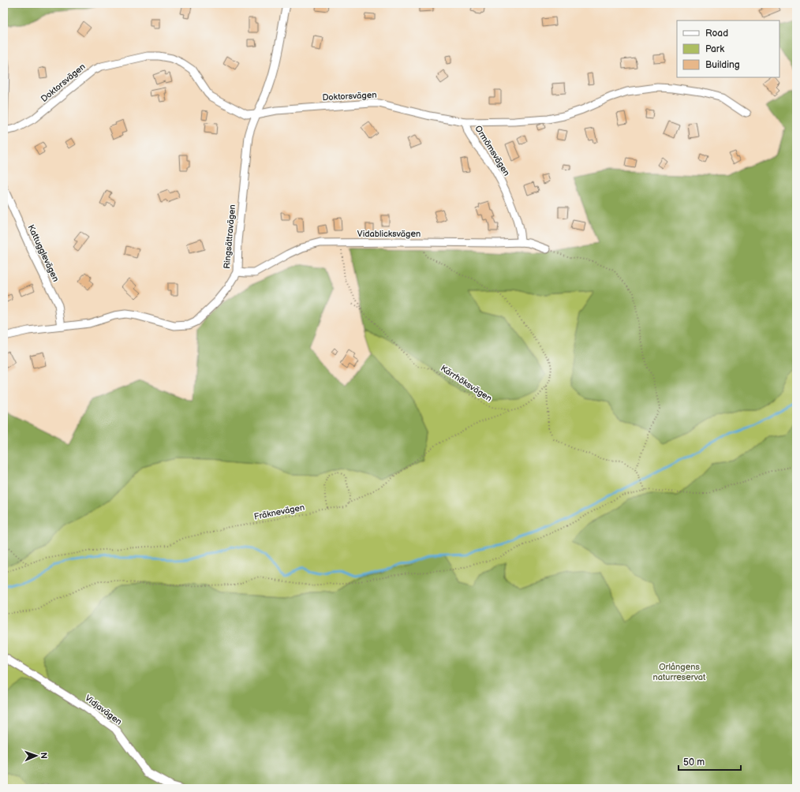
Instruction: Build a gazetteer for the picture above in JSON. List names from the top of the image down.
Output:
{
  "streets": {
    "street": [
      "Doktorsvägen",
      "Ormömsvägen",
      "Vidablicksvägen",
      "Ringsättravägen",
      "Kattugglevägen",
      "Vidjavägen"
    ],
    "path": ["Kärrhöksvägen", "Fräknevägen"]
  },
  "crossings": [
    ["Doktorsvägen", "Ormömsvägen"],
    ["Doktorsvägen", "Ringsättravägen"],
    ["Ormömsvägen", "Vidablicksvägen"],
    ["Vidablicksvägen", "Ringsättravägen"],
    ["Vidablicksvägen", "Kärrhöksvägen"],
    ["Ringsättravägen", "Kattugglevägen"],
    ["Kärrhöksvägen", "Fräknevägen"]
  ],
  "parks": ["Orlångens naturreservat"],
  "legend": ["Road", "Park", "Building"],
  "scale_bar": "50 m",
  "north": "right"
}
